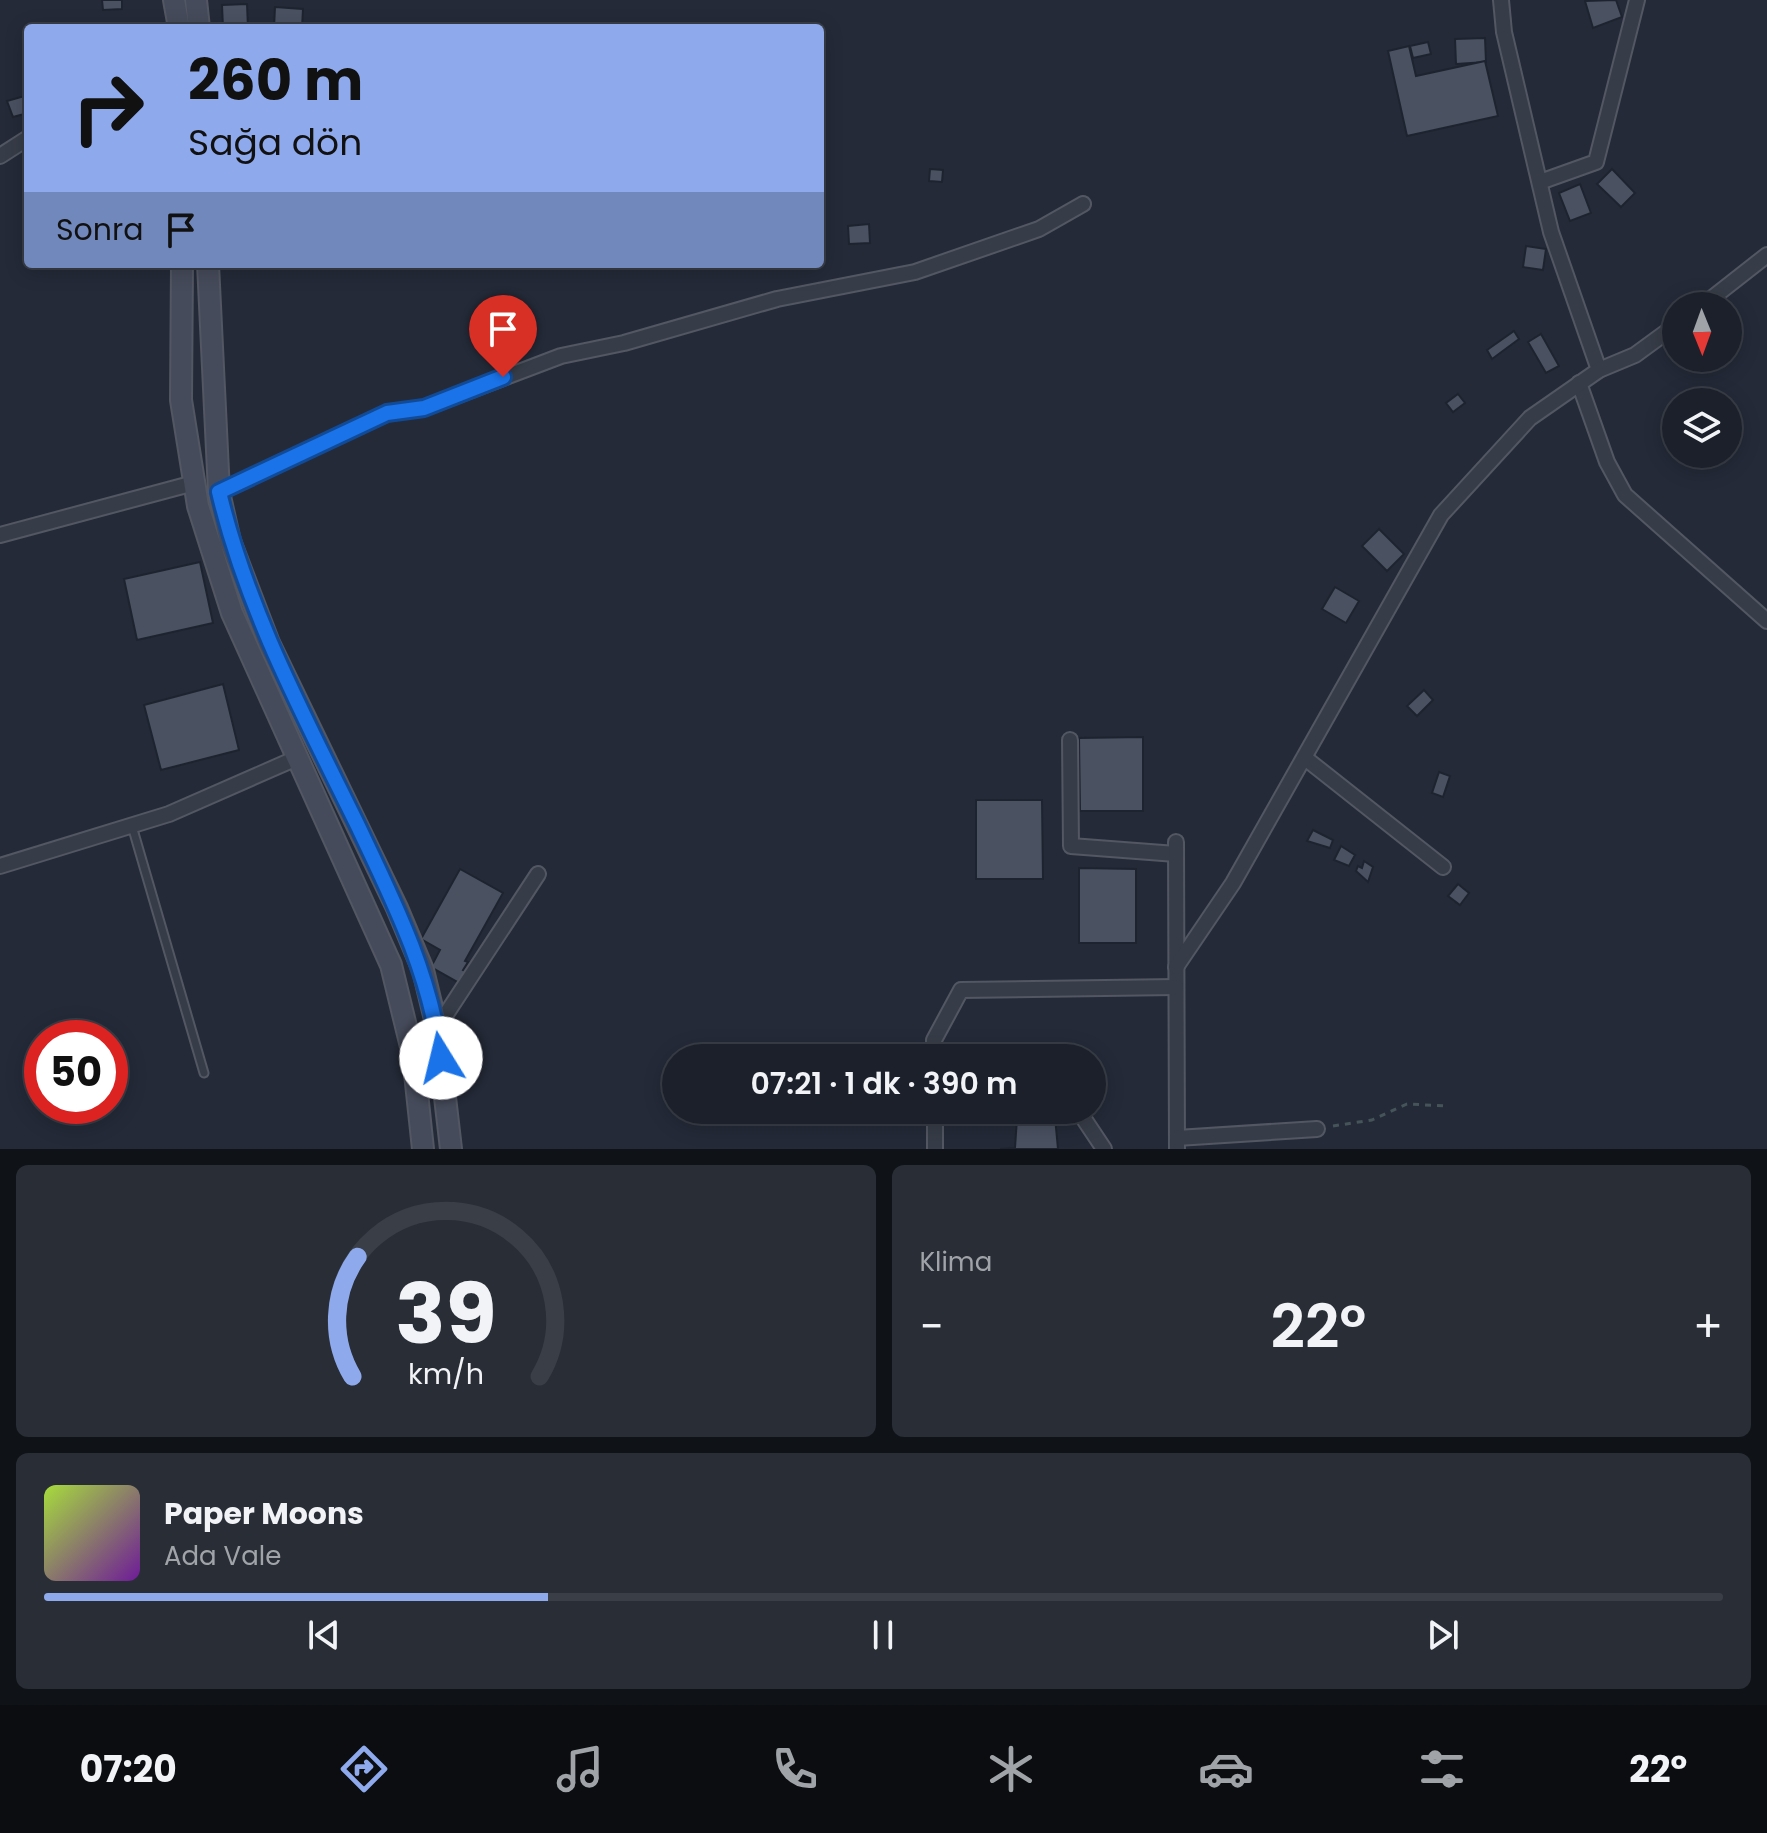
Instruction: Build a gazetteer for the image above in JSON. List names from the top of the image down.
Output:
{
  "north": "bottom",
  "page": {
    "turn": ["260 m", "Sağa dön"],
    "then": "Sonra",
    "limit": "50",
    "trip": "07:21 · 1 dk · 390 m",
    "tile": "Klima",
    "heat": ["−", "22°", "+"],
    "song": ["Paper Moons", "Ada Vale"],
    "tabs": ["07:20", "22°"],
    "gauge": ["39", "km/h"]
  }
}
